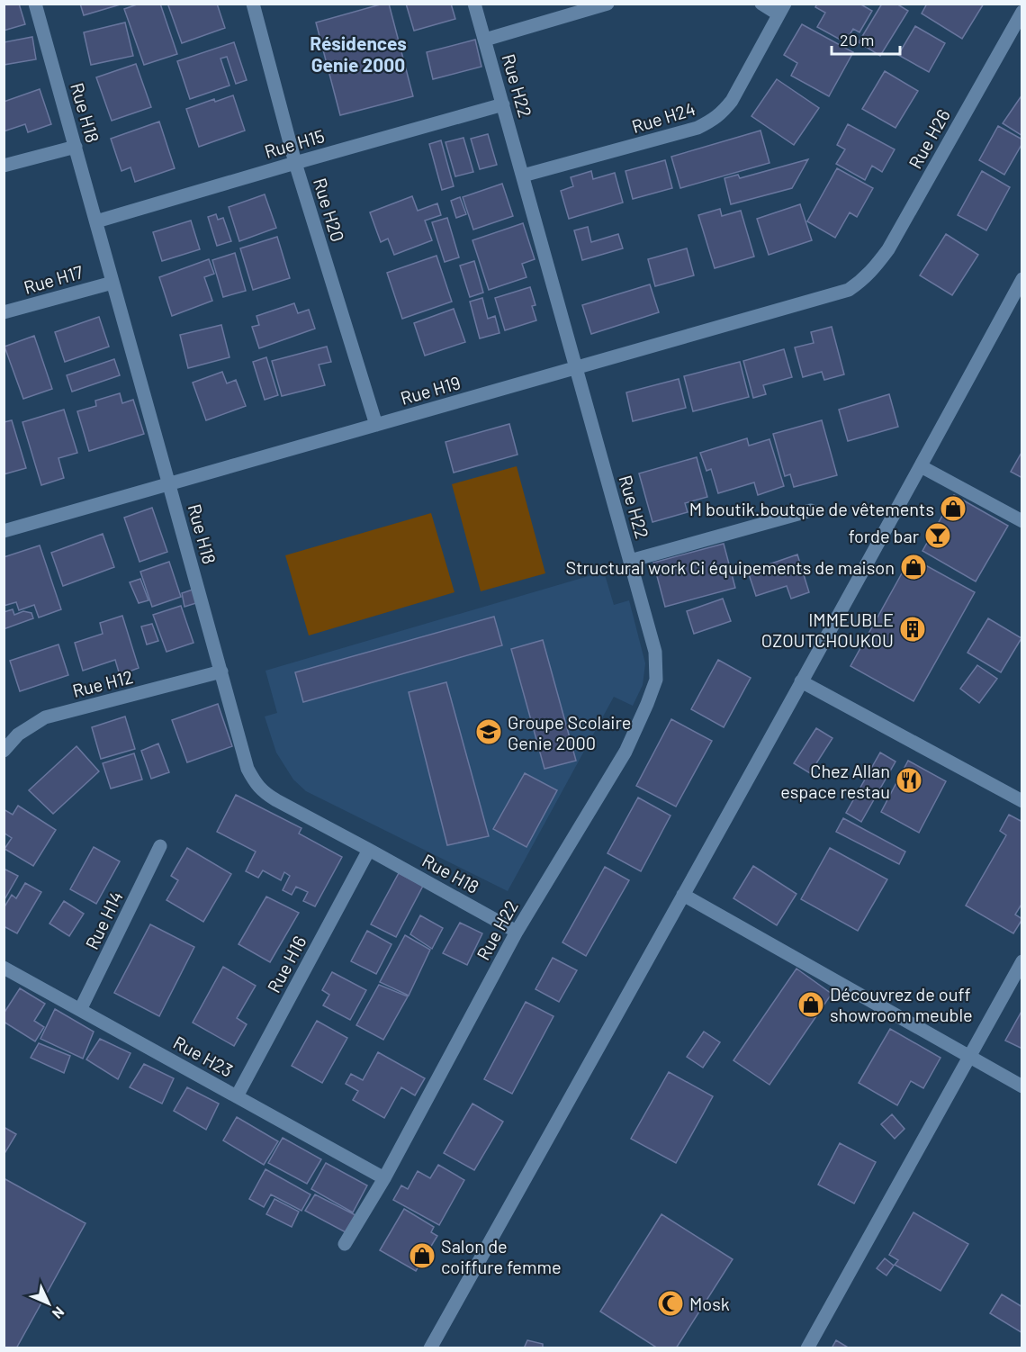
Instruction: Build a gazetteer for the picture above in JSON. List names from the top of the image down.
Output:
{
  "streets": {
    "street": [
      "Rue H22",
      "Rue H18",
      "Rue H24",
      "Rue H26",
      "Rue H15",
      "Rue H20",
      "Rue H17",
      "Rue H19",
      "Rue H12",
      "Rue H14",
      "Rue H16",
      "Rue H23"
    ]
  },
  "crossings": [
    ["Rue H22", "Rue H18"],
    ["Rue H22", "Rue H24"],
    ["Rue H22", "Rue H15"],
    ["Rue H22", "Rue H19"],
    ["Rue H22", "Rue H23"],
    ["Rue H18", "Rue H15"],
    ["Rue H18", "Rue H17"],
    ["Rue H18", "Rue H19"],
    ["Rue H18", "Rue H12"],
    ["Rue H18", "Rue H16"],
    ["Rue H26", "Rue H19"],
    ["Rue H15", "Rue H20"],
    ["Rue H20", "Rue H19"],
    ["Rue H14", "Rue H23"],
    ["Rue H16", "Rue H23"]
  ],
  "districts": ["Résidences Genie 2000"],
  "places": {
    "shop": [
      "M boutik.boutque de vêtements",
      "Structural work Ci équipements de maison",
      "Découvrez de ouff showroom meuble",
      "Salon de coiffure femme"
    ],
    "bar": ["forde bar"],
    "building": ["IMMEUBLE OZOUTCHOUKOU"],
    "school or university": ["Groupe Scolaire Genie 2000"],
    "restaurant": ["Chez Allan espace restau"],
    "mosque": ["Mosk"]
  },
  "scale_bar": "20 m",
  "north": "bottom right"
}
